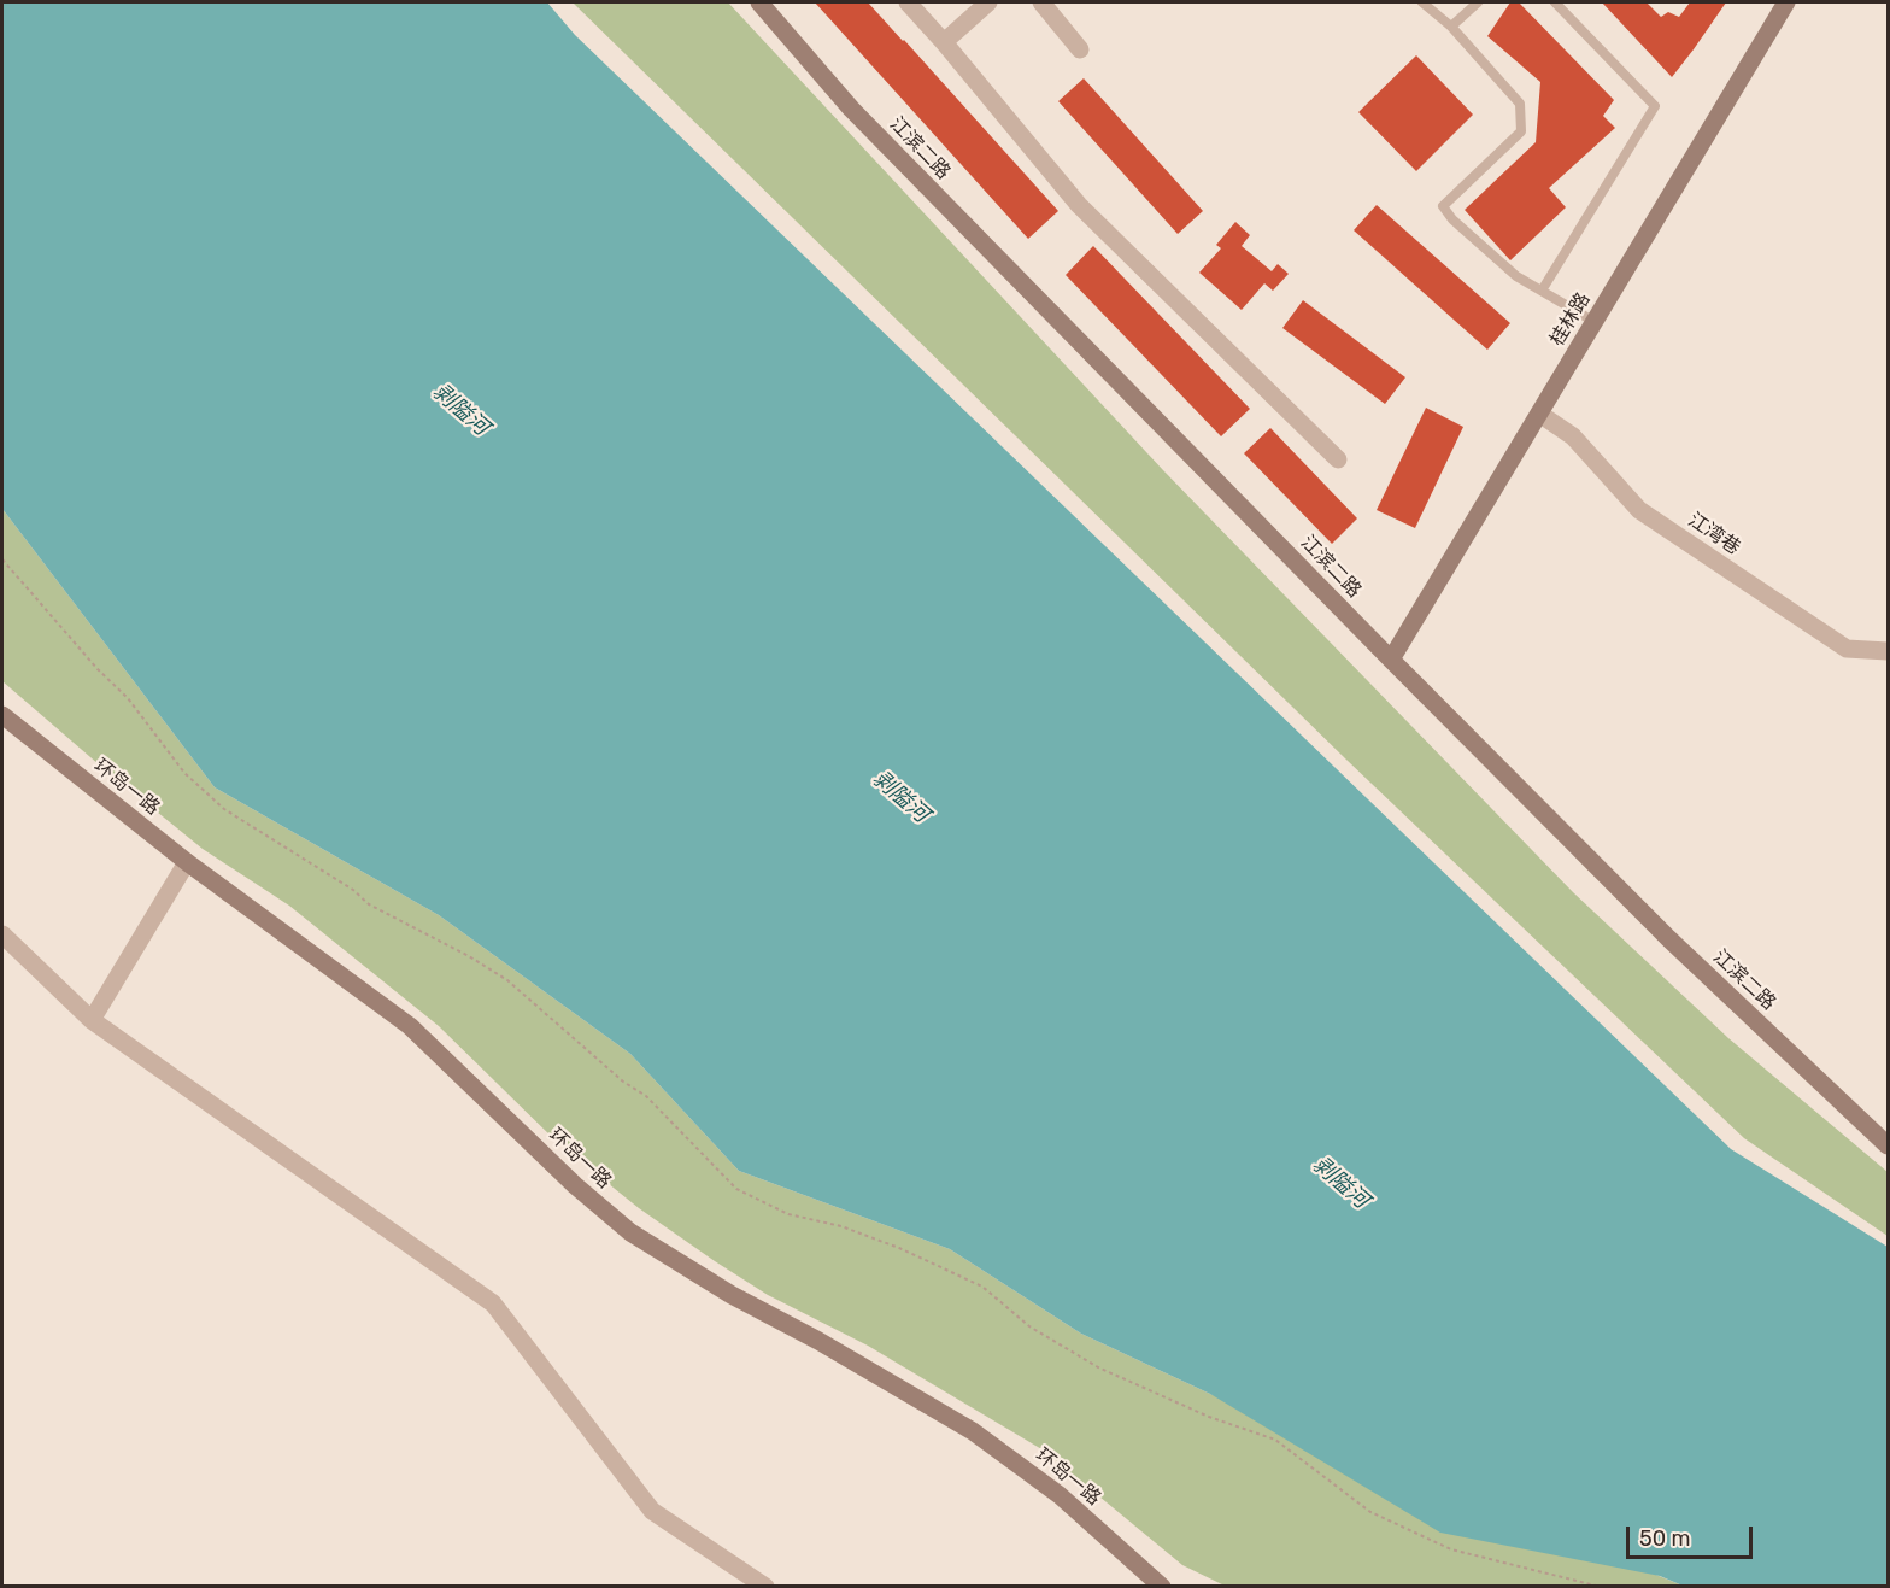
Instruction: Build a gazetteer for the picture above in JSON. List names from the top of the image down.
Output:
{
  "streets": {
    "street": [
      "江滨二路",
      "桂林路",
      "江湾巷",
      "环岛一路"
    ]
  },
  "crossings": [
    ["江滨二路", "桂林路"],
    ["桂林路", "江湾巷"]
  ],
  "water": ["剥隘河"],
  "scale_bar": "50 m"
}
